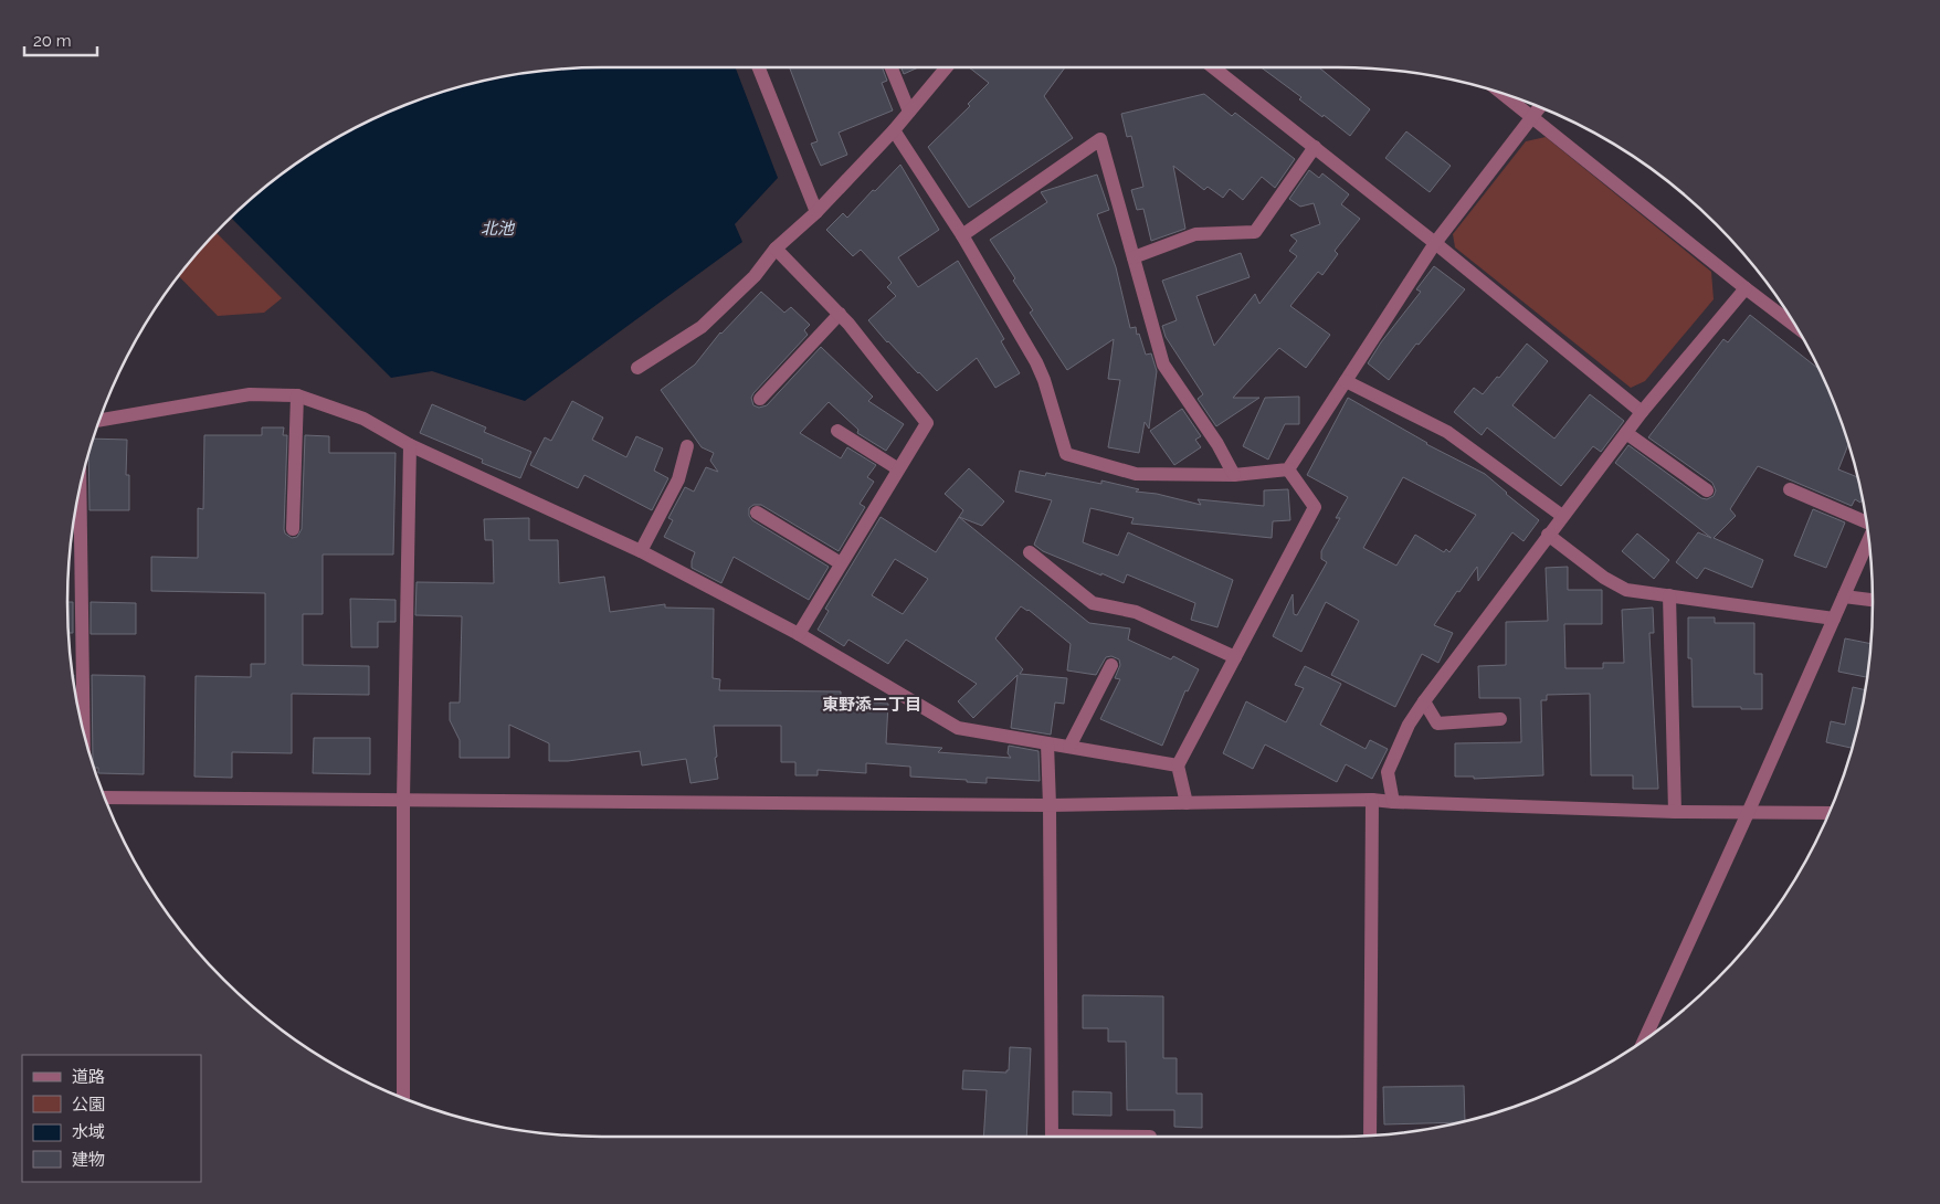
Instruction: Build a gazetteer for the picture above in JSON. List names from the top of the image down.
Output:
{
  "districts": ["東野添二丁目"],
  "water": ["北池"],
  "legend": [
    "道路",
    "公園",
    "水域",
    "建物"
  ],
  "scale_bar": "20 m"
}
